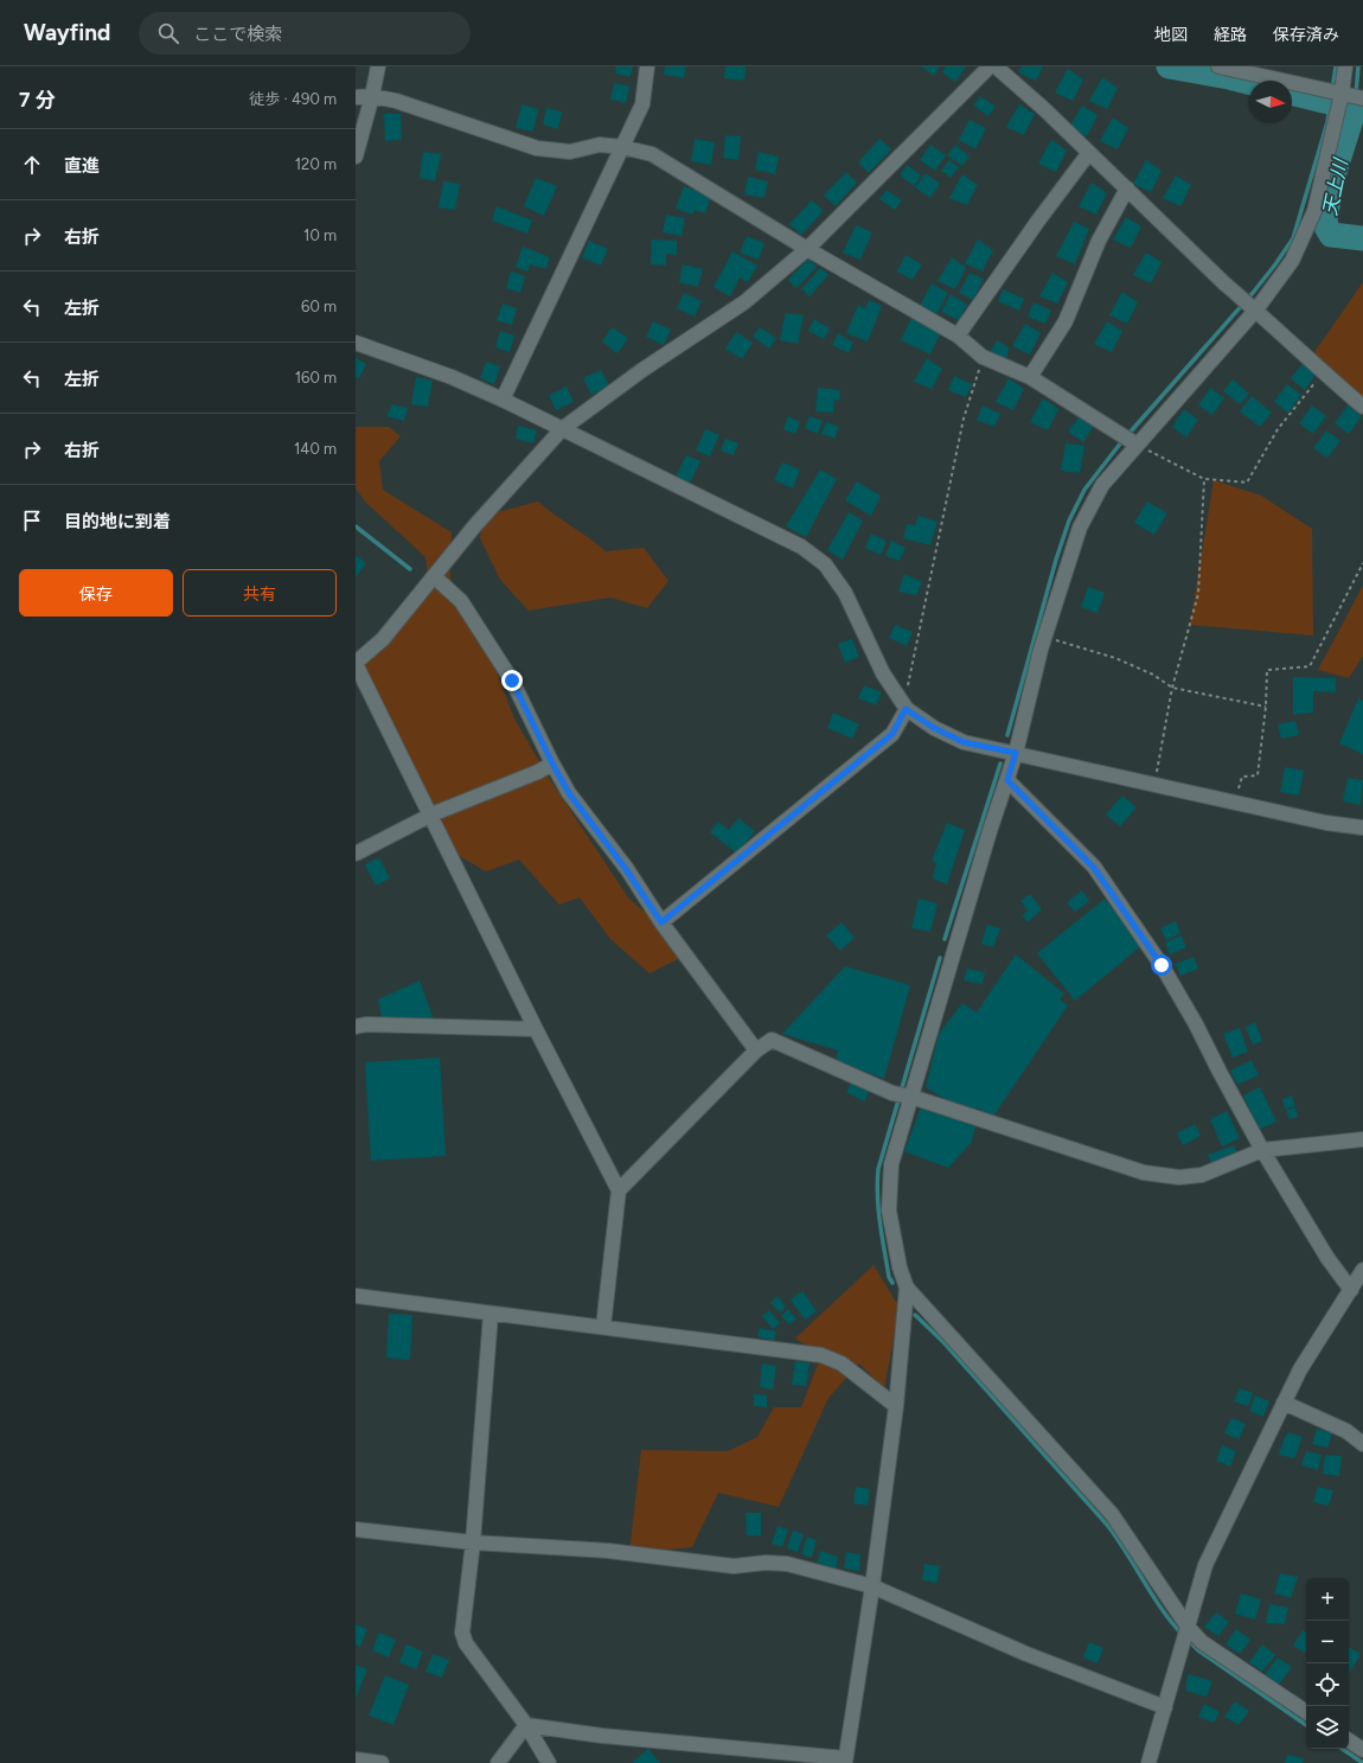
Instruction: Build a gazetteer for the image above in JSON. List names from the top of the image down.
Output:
{
  "water": ["天上川"],
  "north": "right",
  "page": {
    "header": "Wayfind",
    "search": "ここで検索",
    "nav": ["地図", "経路", "保存済み"],
    "heading": ["7 分", "徒歩 · 490 m"],
    "list": [
      ["直進", "120 m"],
      ["右折", "10 m"],
      ["左折", "60 m"],
      ["左折", "160 m"],
      ["右折", "140 m"],
      "目的地に到着"
    ],
    "buttons": ["保存", "共有"],
    "map_buttons": ["+", "−"]
  }
}
